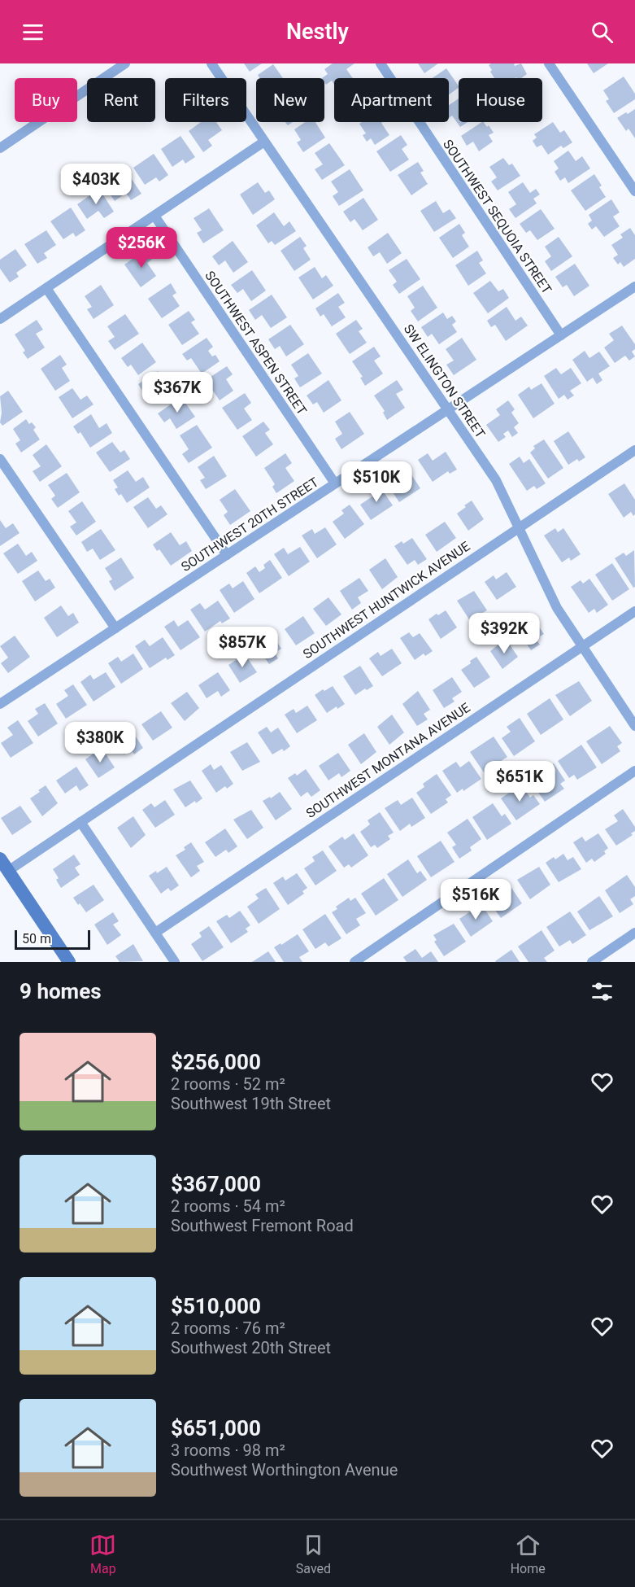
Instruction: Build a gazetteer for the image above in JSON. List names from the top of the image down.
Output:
{
  "streets": {
    "street": [
      "SOUTHWEST SEQUOIA STREET",
      "SOUTHWEST ASPEN STREET",
      "SW ELINGTON STREET",
      "SOUTHWEST 20TH STREET",
      "SOUTHWEST HUNTWICK AVENUE",
      "SOUTHWEST MONTANA AVENUE"
    ]
  },
  "crossings": [
    ["SOUTHWEST SEQUOIA STREET", "SOUTHWEST 20TH STREET"],
    ["SOUTHWEST ASPEN STREET", "SOUTHWEST 20TH STREET"],
    ["SW ELINGTON STREET", "SOUTHWEST 20TH STREET"],
    ["SW ELINGTON STREET", "SOUTHWEST HUNTWICK AVENUE"],
    ["SW ELINGTON STREET", "SOUTHWEST MONTANA AVENUE"]
  ],
  "scale_bar": "50 m",
  "page": {
    "header": "Nestly",
    "chip": [
      "Buy",
      "Rent",
      "Filters",
      "New",
      "Apartment",
      "House"
    ],
    "price": [
      "$403K",
      "$256K",
      "$367K",
      "$510K",
      "$392K",
      "$857K",
      "$380K",
      "$651K",
      "$516K"
    ],
    "scale": "50 m",
    "heading": "9 homes",
    "list": [
      {
        "name": "$256,000",
        "note": "2 rooms · 52 m² · Southwest 19th Street"
      },
      {
        "name": "$367,000",
        "note": "2 rooms · 54 m² · Southwest Fremont Road"
      },
      {
        "name": "$510,000",
        "note": "2 rooms · 76 m² · Southwest 20th Street"
      },
      {
        "name": "$651,000",
        "note": "3 rooms · 98 m² · Southwest Worthington Avenue"
      }
    ],
    "tabs": ["Map", "Saved", "Home"]
  }
}
